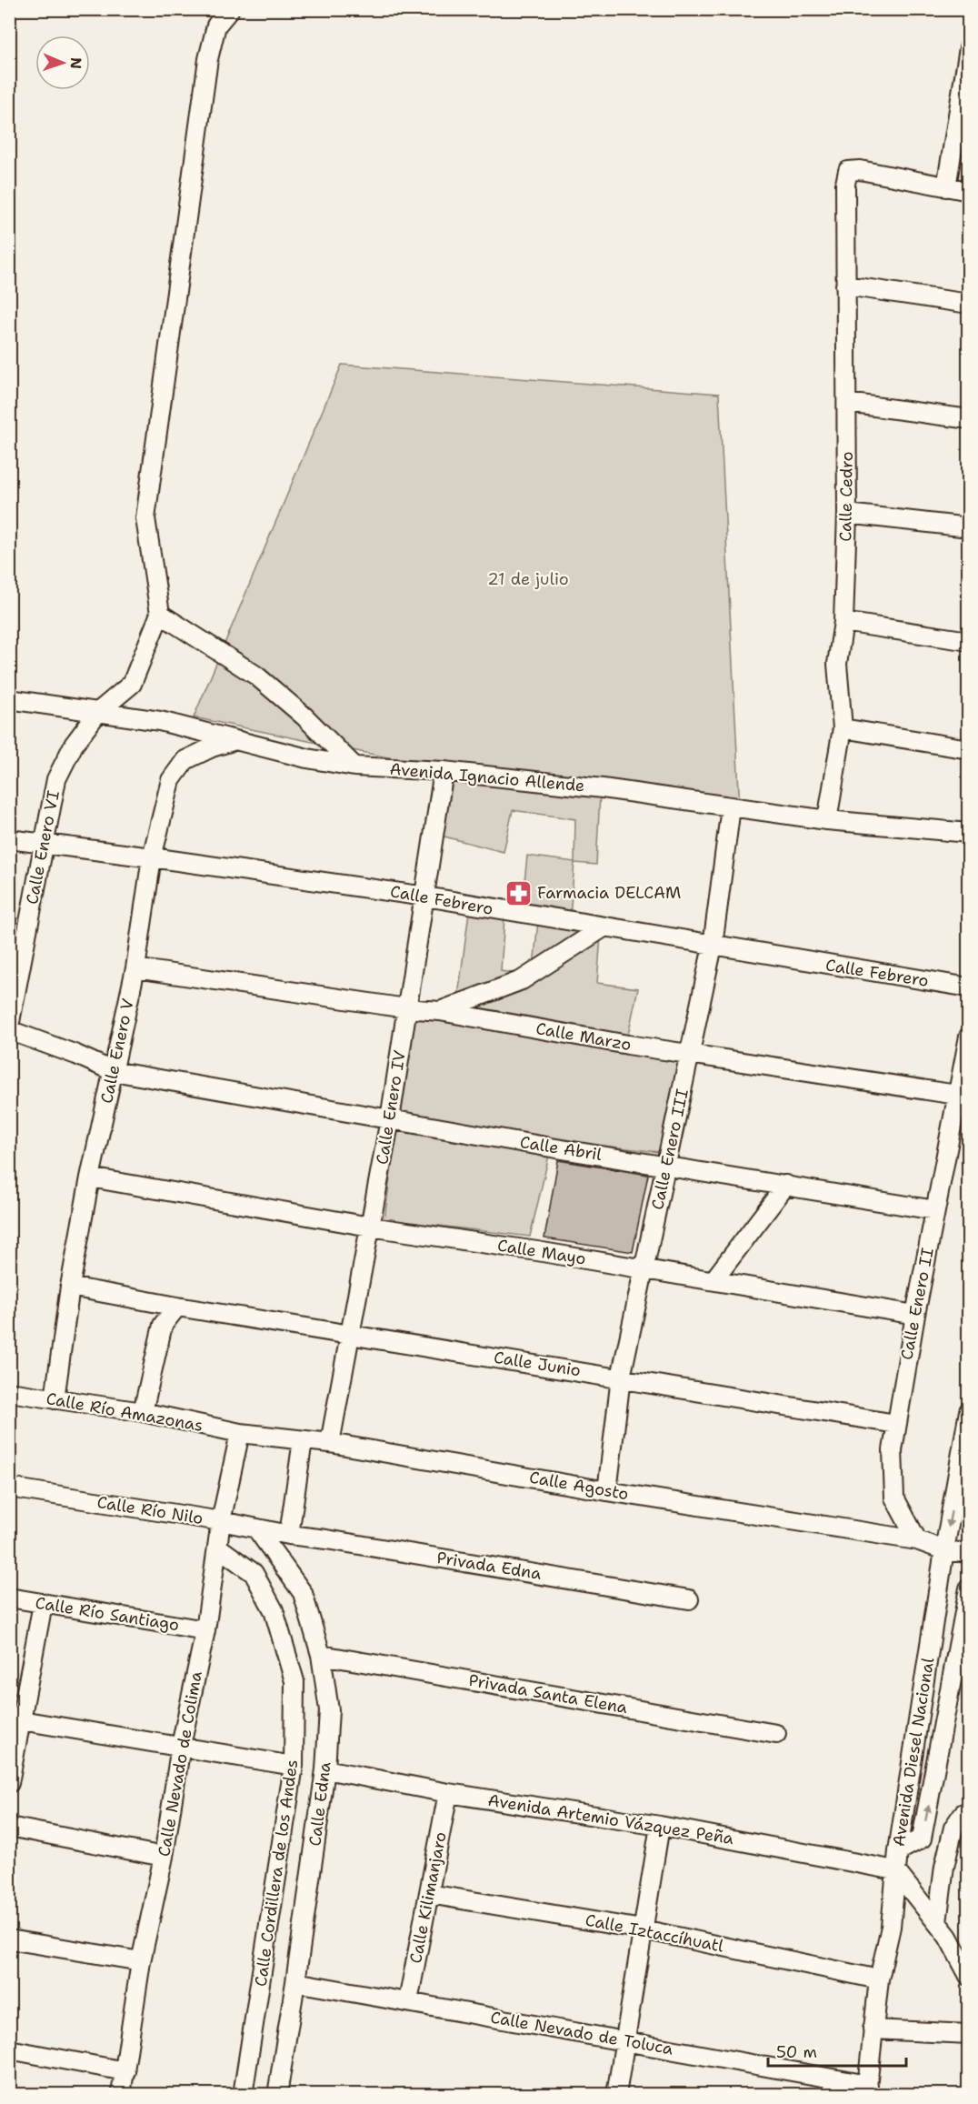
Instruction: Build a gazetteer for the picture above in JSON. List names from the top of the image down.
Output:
{
  "streets": {
    "street": [
      "Calle Cedro",
      "Avenida Ignacio Allende",
      "Calle Enero VI",
      "Calle Febrero",
      "Calle Marzo",
      "Calle Enero V",
      "Calle Enero IV",
      "Calle Abril",
      "Calle Enero III",
      "Calle Mayo",
      "Calle Enero II",
      "Calle Junio",
      "Calle Río Amazonas",
      "Calle Agosto",
      "Calle Río Nilo",
      "Privada Edna",
      "Calle Río Santiago",
      "Privada Santa Elena",
      "Avenida Diesel Nacional",
      "Calle Nevado de Colima",
      "Calle Edna",
      "Avenida Artemio Vázquez Peña",
      "Calle Cordillera de los Andes",
      "Calle Kilimanjaro",
      "Calle Iztaccíhuatl",
      "Calle Nevado de Toluca"
    ]
  },
  "crossings": [
    ["Calle Cedro", "Avenida Ignacio Allende"],
    ["Avenida Ignacio Allende", "Calle Enero VI"],
    ["Avenida Ignacio Allende", "Calle Enero V"],
    ["Avenida Ignacio Allende", "Calle Enero IV"],
    ["Avenida Ignacio Allende", "Calle Enero III"],
    ["Calle Enero VI", "Calle Febrero"],
    ["Calle Enero VI", "Calle Abril"],
    ["Calle Febrero", "Calle Enero V"],
    ["Calle Febrero", "Calle Enero IV"],
    ["Calle Febrero", "Calle Enero III"],
    ["Calle Marzo", "Calle Enero V"],
    ["Calle Marzo", "Calle Enero IV"],
    ["Calle Marzo", "Calle Enero III"],
    ["Calle Marzo", "Calle Enero II"],
    ["Calle Enero V", "Calle Abril"],
    ["Calle Enero V", "Calle Mayo"],
    ["Calle Enero V", "Calle Junio"],
    ["Calle Enero V", "Calle Río Amazonas"],
    ["Calle Enero IV", "Calle Abril"],
    ["Calle Enero IV", "Calle Mayo"],
    ["Calle Enero IV", "Calle Junio"],
    ["Calle Enero IV", "Calle Agosto"],
    ["Calle Abril", "Calle Enero III"],
    ["Calle Abril", "Calle Enero II"],
    ["Calle Enero III", "Calle Mayo"],
    ["Calle Enero III", "Calle Junio"],
    ["Calle Enero III", "Calle Agosto"],
    ["Calle Mayo", "Calle Enero II"],
    ["Calle Enero II", "Calle Junio"],
    ["Calle Enero II", "Calle Agosto"],
    ["Calle Río Amazonas", "Calle Agosto"],
    ["Calle Río Amazonas", "Calle Nevado de Colima"],
    ["Calle Agosto", "Calle Nevado de Colima"],
    ["Calle Río Nilo", "Privada Edna"],
    ["Calle Río Nilo", "Calle Nevado de Colima"],
    ["Calle Río Nilo", "Calle Edna"],
    ["Calle Río Santiago", "Calle Nevado de Colima"],
    ["Privada Santa Elena", "Calle Edna"],
    ["Avenida Diesel Nacional", "Avenida Artemio Vázquez Peña"],
    ["Avenida Diesel Nacional", "Calle Iztaccíhuatl"],
    ["Avenida Diesel Nacional", "Calle Nevado de Toluca"],
    ["Calle Nevado de Colima", "Calle Cordillera de los Andes"],
    ["Calle Edna", "Avenida Artemio Vázquez Peña"],
    ["Calle Edna", "Calle Nevado de Toluca"],
    ["Avenida Artemio Vázquez Peña", "Calle Kilimanjaro"],
    ["Calle Kilimanjaro", "Calle Iztaccíhuatl"],
    ["Calle Kilimanjaro", "Calle Nevado de Toluca"]
  ],
  "parks": ["21 de julio"],
  "places": {
    "pharmacy": ["Farmacia DELCAM"]
  },
  "scale_bar": "50 m",
  "north": "right"
}
